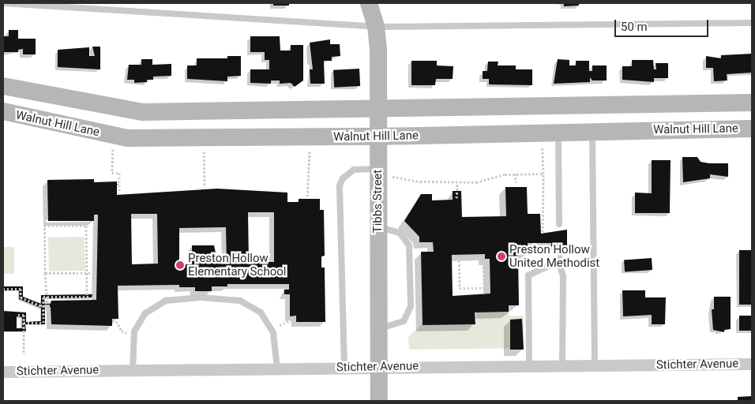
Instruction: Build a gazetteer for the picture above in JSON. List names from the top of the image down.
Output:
{
  "streets": {
    "main road": ["Walnut Hill Lane", "Tibbs Street"],
    "street": ["Stichter Avenue"]
  },
  "crossings": [
    ["Walnut Hill Lane", "Tibbs Street"],
    ["Tibbs Street", "Stichter Avenue"]
  ],
  "places": ["Preston Hollow United Methodist", "Preston Hollow Elementary School"],
  "scale_bar": "50 m"
}
